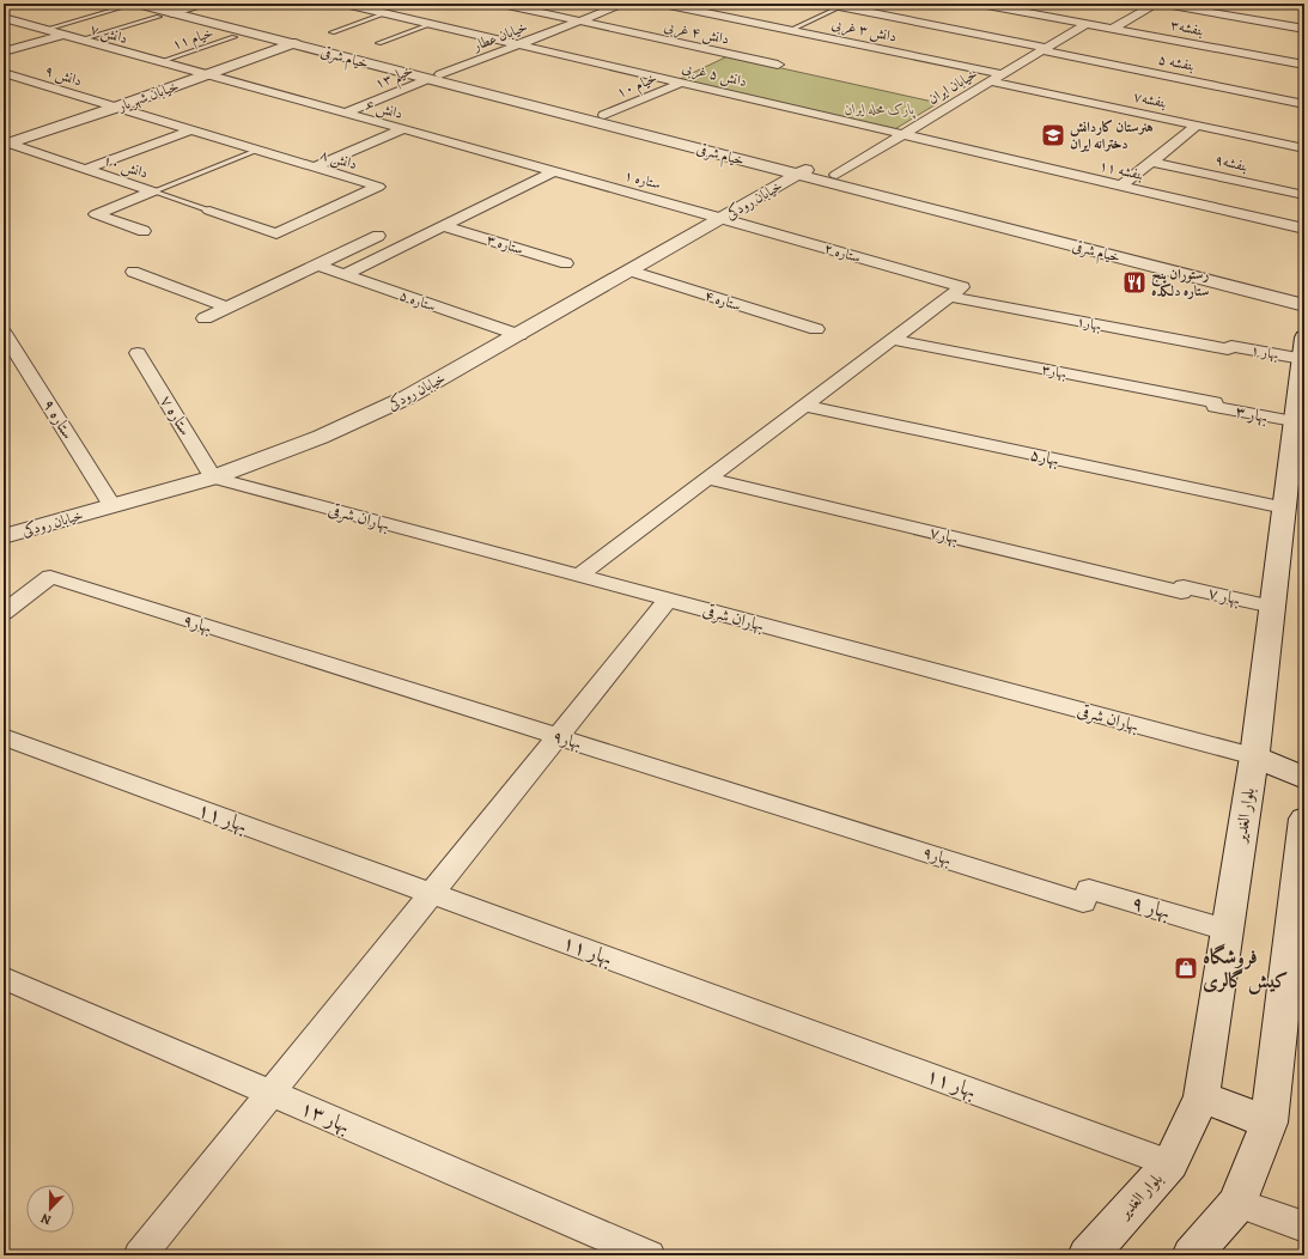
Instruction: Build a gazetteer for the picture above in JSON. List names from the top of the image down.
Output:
{
  "streets": {
    "street": [
      "بنفشه۳",
      "دانش ۳ غربی",
      "دانش ۴ غربی",
      "دانش ۷",
      "خیابان عطار",
      "خیام شرقی",
      "بنفشه ۵",
      "دانش ۵ غربی",
      "دانش ۹",
      "خیلم ۱۳",
      "خیام ۱۰",
      "خیابان ایران",
      "خیابان شهریار",
      "بنفشه۷",
      "دانش ۶",
      "دانش ۸",
      "بنفشه۹",
      "دانش ۱۰",
      "بنفشه ۱۱",
      "ستاره ۱",
      "خیابان رودکی",
      "ستاره ۳",
      "ستاره ۲",
      "ستاره ۵",
      "ستاره ۴",
      "بهار۱",
      "بهار ۱",
      "بهار۳",
      "بهار ۳",
      "ستاره ۷",
      "ستاره ۹",
      "بهار۵",
      "بهاران شرقی",
      "بهار۷",
      "بهار ۷",
      "بهار۹",
      "بلوار الغدیر",
      "بهار ۱۱",
      "بهار ۹",
      "بهار ۱۳"
    ],
    "lane": ["خیام ۱۱"]
  },
  "crossings": [
    ["بنفشه۳", "خیابان ایران"],
    ["دانش ۳ غربی", "خیابان ایران"],
    ["دانش ۴ غربی", "خیابان عطار"],
    ["دانش ۷", "خیام ۱۱"],
    ["دانش ۷", "خیابان شهریار"],
    ["دانش ۷", "دانش ۶"],
    ["خیابان عطار", "خیام شرقی"],
    ["خیابان عطار", "دانش ۵ غربی"],
    ["خیابان عطار", "خیلم ۱۳"],
    ["خیام شرقی", "خیلم ۱۳"],
    ["خیام شرقی", "خیام ۱۰"],
    ["خیام شرقی", "خیابان ایران"],
    ["خیام شرقی", "خیابان شهریار"],
    ["خیام شرقی", "خیابان رودکی"],
    ["بنفشه ۵", "خیابان ایران"],
    ["دانش ۵ غربی", "خیام ۱۰"],
    ["دانش ۵ غربی", "خیابان ایران"],
    ["دانش ۵ غربی", "بنفشه ۱۱"],
    ["دانش ۹", "خیابان شهریار"],
    ["دانش ۹", "دانش ۸"],
    ["خیلم ۱۳", "دانش ۶"],
    ["خیابان ایران", "بنفشه۷"],
    ["خیابان ایران", "بنفشه ۱۱"],
    ["خیابان شهریار", "دانش ۶"],
    ["خیابان شهریار", "دانش ۸"],
    ["خیابان شهریار", "دانش ۱۰"],
    ["دانش ۶", "ستاره ۱"],
    ["ستاره ۱", "خیابان رودکی"],
    ["ستاره ۱", "ستاره ۲"],
    ["خیابان رودکی", "ستاره ۲"],
    ["خیابان رودکی", "ستاره ۵"],
    ["خیابان رودکی", "ستاره ۴"],
    ["خیابان رودکی", "ستاره ۷"],
    ["خیابان رودکی", "ستاره ۹"],
    ["خیابان رودکی", "بهاران شرقی"],
    ["ستاره ۲", "بهار۱"],
    ["بهار۱", "بهار ۱"],
    ["بهار ۱", "بلوار الغدیر"],
    ["بهار۳", "بهار ۳"],
    ["بهار ۳", "بلوار الغدیر"],
    ["ستاره ۷", "بهاران شرقی"],
    ["بهار۵", "بلوار الغدیر"],
    ["بهاران شرقی", "بلوار الغدیر"],
    ["بهار۷", "بهار ۷"],
    ["بهار ۷", "بلوار الغدیر"],
    ["بهار۹", "بهار ۹"],
    ["بلوار الغدیر", "بهار ۱۱"],
    ["بلوار الغدیر", "بهار ۹"]
  ],
  "parks": ["پارک محله ایران"],
  "places": {
    "school or university": ["هنرستان کاردانش دخترانه ایران"],
    "restaurant": ["رستوران پنج ستاره دلکده"],
    "shop": ["فروشگاه کیش گالری"]
  },
  "north": "bottom"
}
